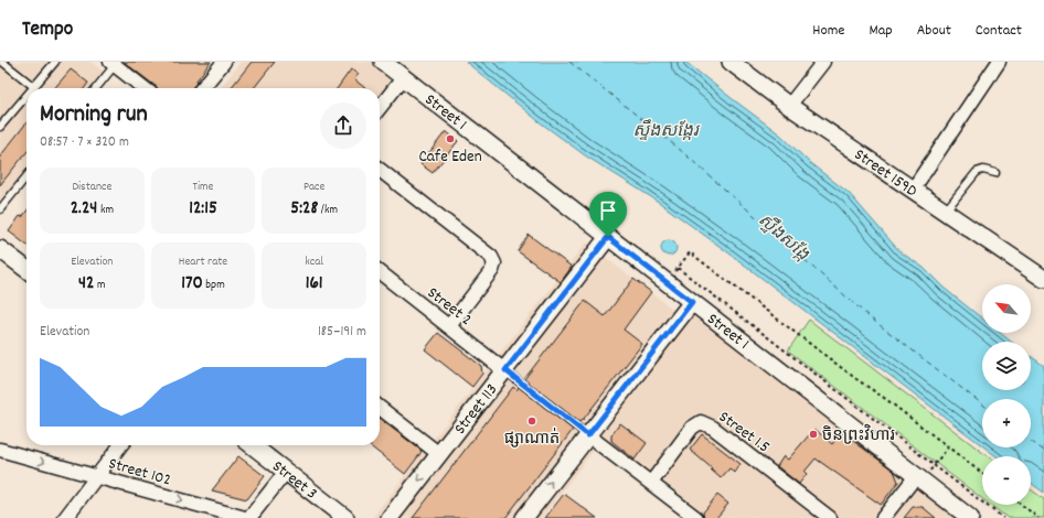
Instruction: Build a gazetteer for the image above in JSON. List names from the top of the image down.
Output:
{
  "streets": {
    "street": [
      "Street 1",
      "Street 159D",
      "Street 2",
      "Street 113",
      "Street 1.5",
      "Street 102",
      "Street 3"
    ]
  },
  "crossings": [
    ["Street 1", "Street 113"],
    ["Street 2", "Street 113"]
  ],
  "one_way": ["Street 102"],
  "water": ["ស្ទឹងសង្កែរ", "ស្ទឹងសង្កែ"],
  "places": ["Cafe Eden", "ផ្សាណាត់", "ចិនព្រះវិហារ"],
  "north": "top left",
  "page": {
    "header": "Tempo",
    "nav": [
      "Home",
      "Map",
      "About",
      "Contact"
    ],
    "heading": ["Morning run", "08:57 · 7 × 320 m"],
    "stats": [
      ["Distance", "2.24 km"],
      ["Time", "12:15"],
      ["Pace", "5:28 /km"],
      ["Elevation", "42 m"],
      ["Heart rate", "170 bpm"],
      ["kcal", "161"]
    ],
    "map_buttons": ["+", "−"],
    "chart": ["Elevation", "185–191 m"]
  }
}
